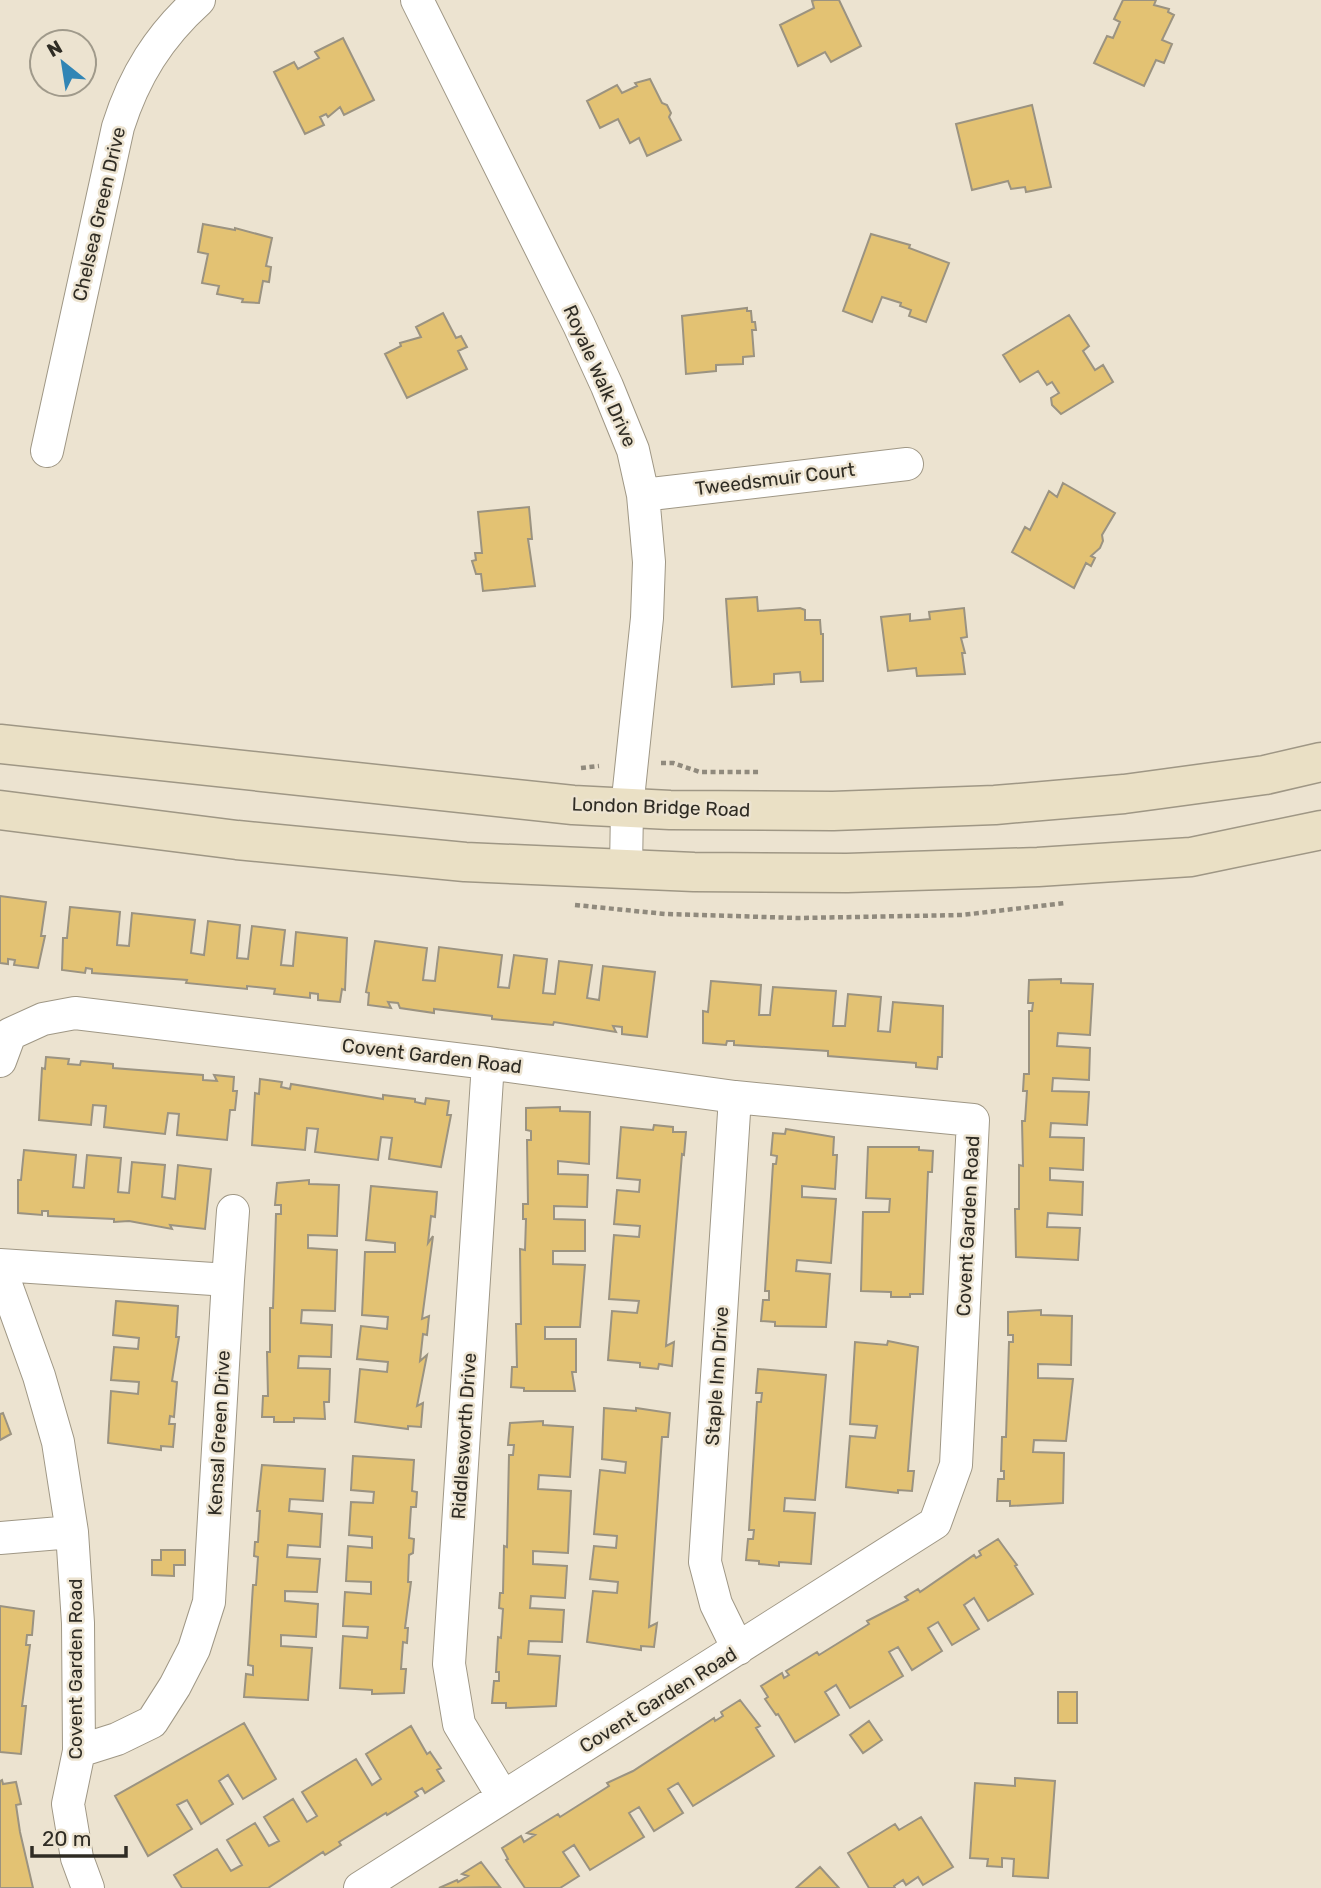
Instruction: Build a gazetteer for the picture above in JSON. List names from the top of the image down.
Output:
{
  "streets": {
    "main road": ["London Bridge Road"],
    "street": [
      "Chelsea Green Drive",
      "Royale Walk Drive",
      "Tweedsmuir Court",
      "Covent Garden Road",
      "Staple Inn Drive",
      "Kensal Green Drive",
      "Riddlesworth Drive"
    ]
  },
  "crossings": [
    ["Royale Walk Drive", "Tweedsmuir Court"],
    ["Royale Walk Drive", "London Bridge Road"],
    ["Covent Garden Road", "Staple Inn Drive"],
    ["Covent Garden Road", "Kensal Green Drive"],
    ["Covent Garden Road", "Riddlesworth Drive"]
  ],
  "scale_bar": "20 m",
  "north": "top left"
}
